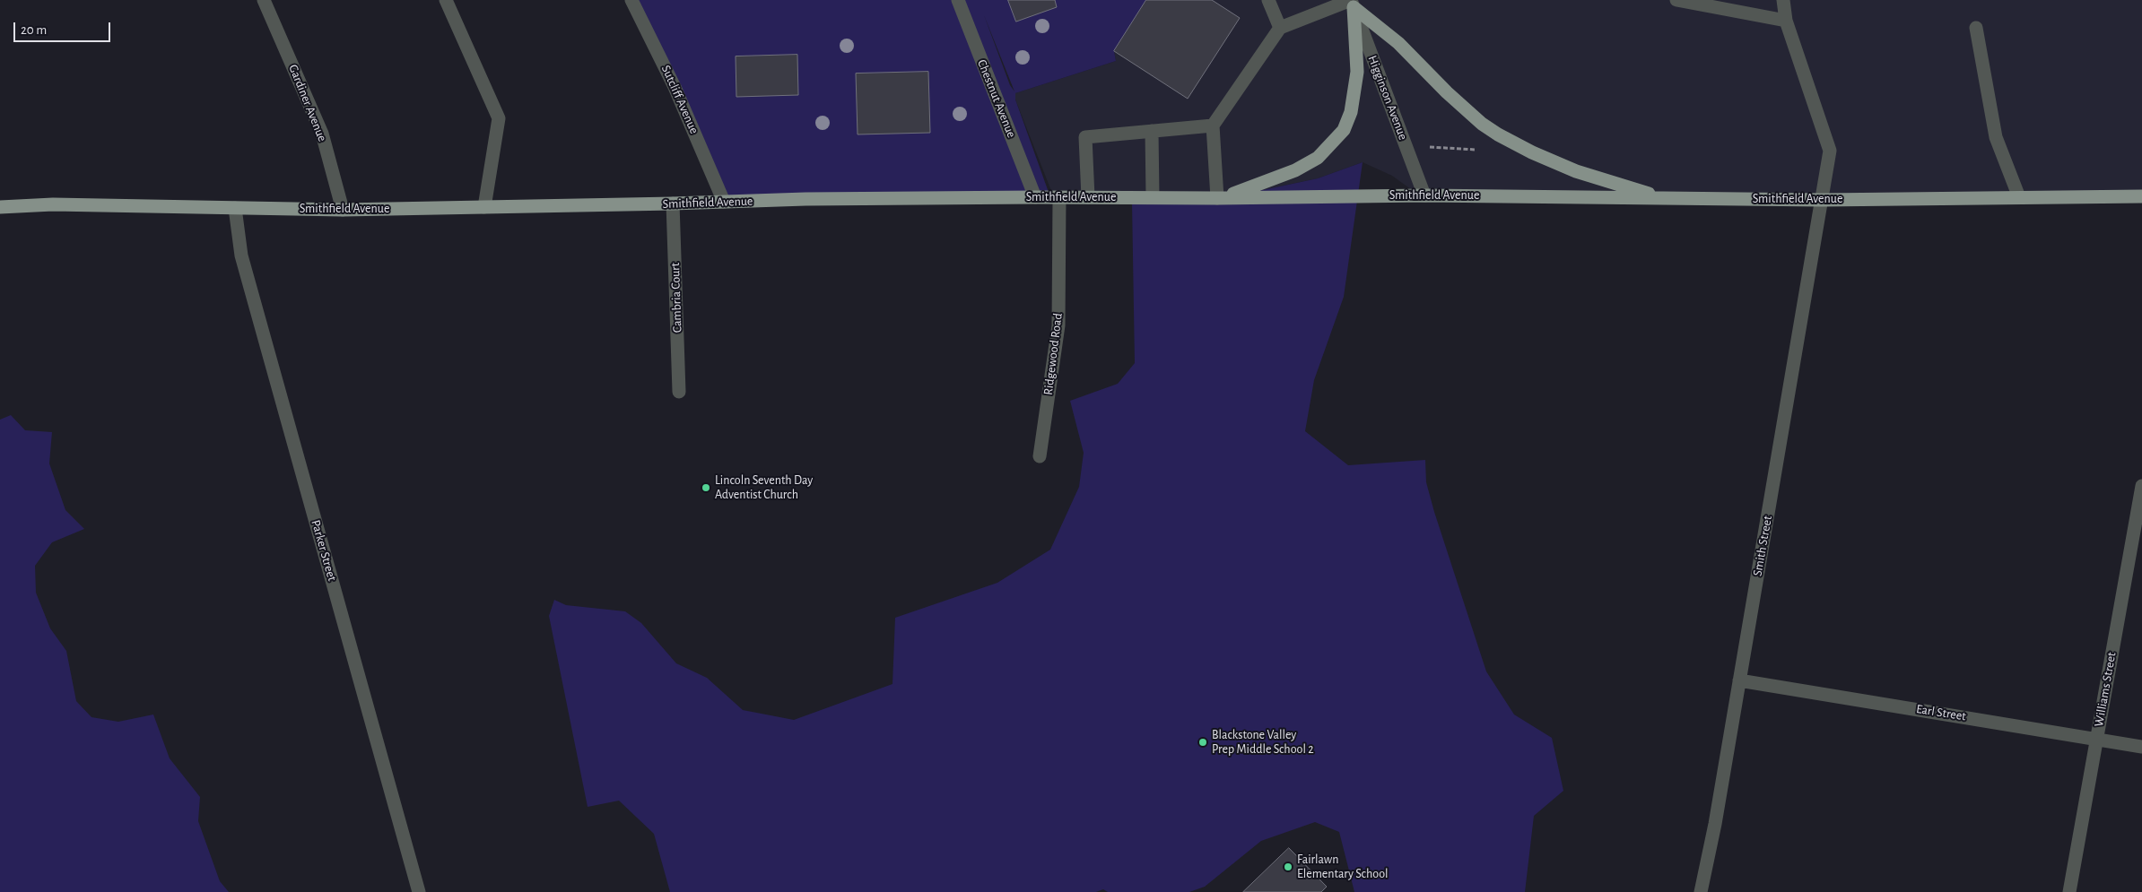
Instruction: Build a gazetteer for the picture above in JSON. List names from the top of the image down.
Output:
{
  "streets": {
    "main road": ["Smithfield Avenue"],
    "street": [
      "Higginson Avenue",
      "Chestnut Avenue",
      "Sutcliff Avenue",
      "Gardiner Avenue",
      "Cambria Court",
      "Ridgewood Road",
      "Smith Street",
      "Parker Street",
      "Williams Street",
      "Earl Street"
    ]
  },
  "crossings": [
    ["Higginson Avenue", "Smithfield Avenue"],
    ["Chestnut Avenue", "Smithfield Avenue"],
    ["Sutcliff Avenue", "Smithfield Avenue"],
    ["Gardiner Avenue", "Smithfield Avenue"],
    ["Smithfield Avenue", "Cambria Court"],
    ["Smithfield Avenue", "Ridgewood Road"],
    ["Smithfield Avenue", "Smith Street"],
    ["Smithfield Avenue", "Parker Street"],
    ["Smith Street", "Earl Street"],
    ["Williams Street", "Earl Street"]
  ],
  "places": ["Lincoln Seventh Day Adventist Church", "Blackstone Valley Prep Middle School 2", "Fairlawn Elementary School"],
  "scale_bar": "20 m"
}
